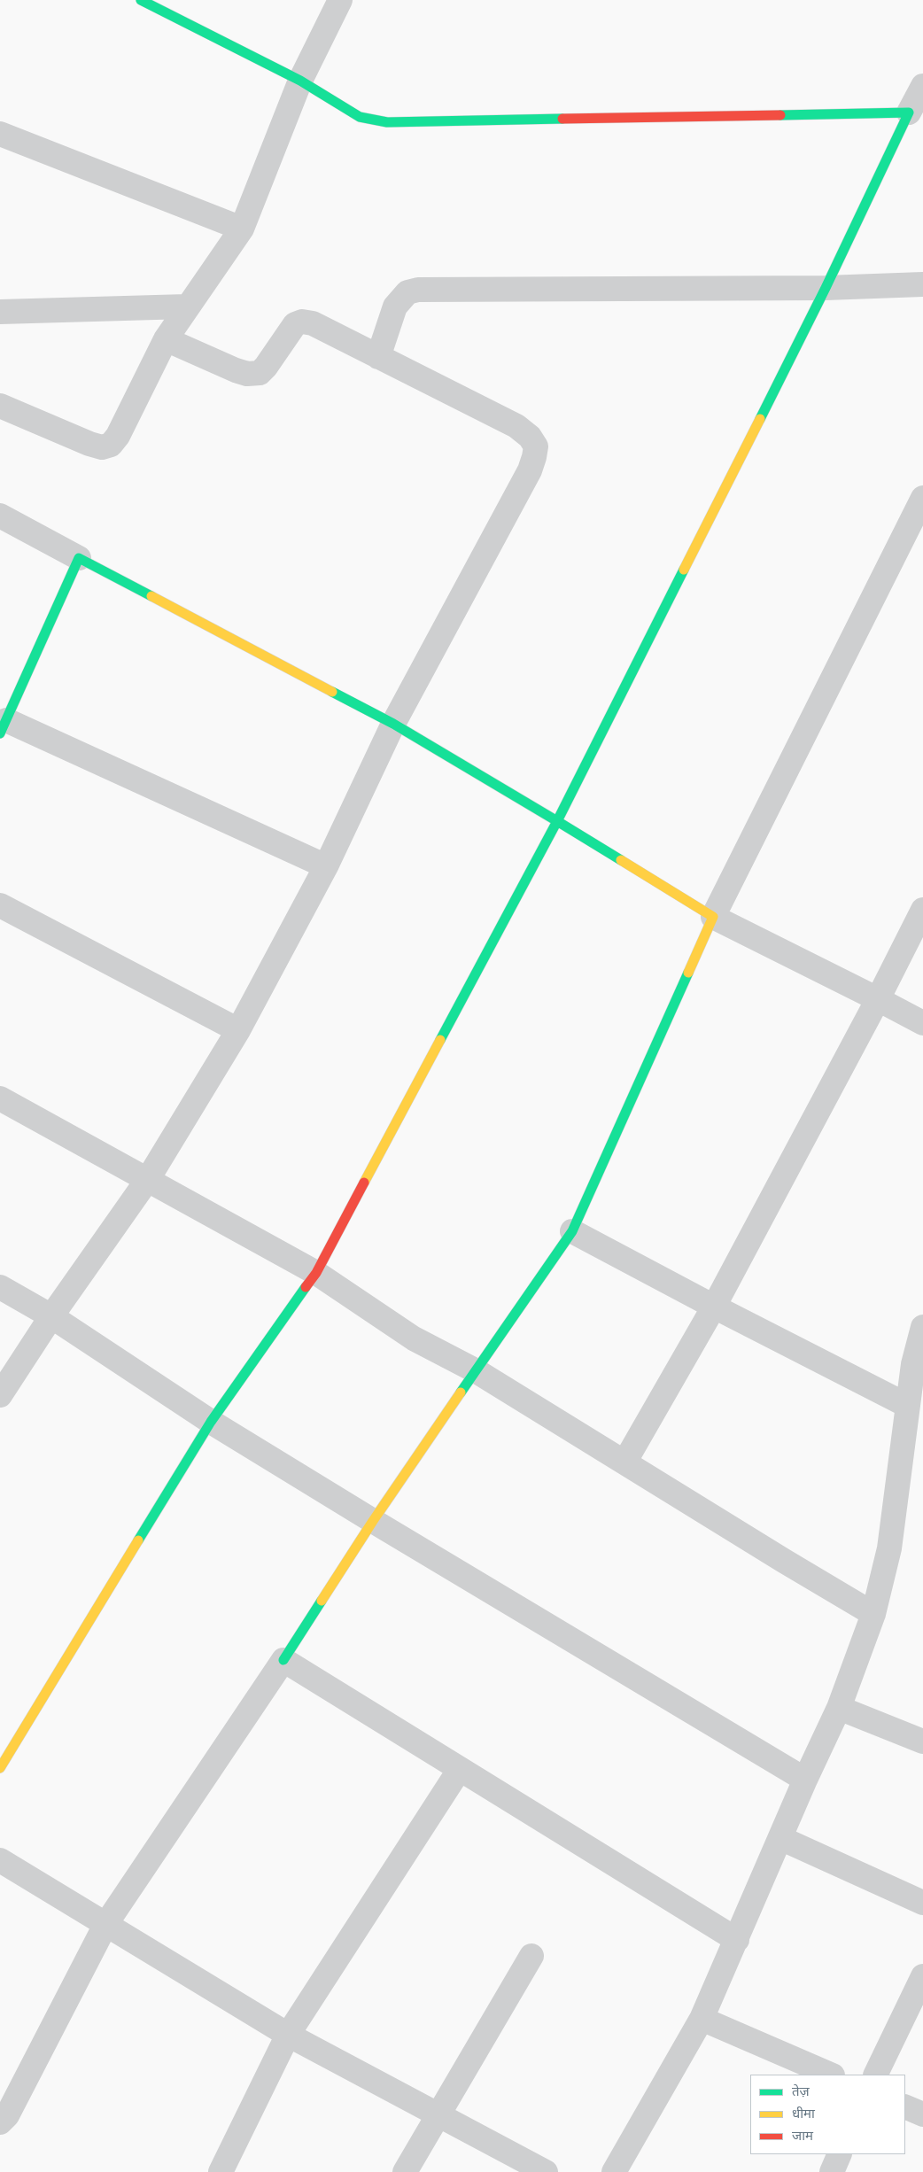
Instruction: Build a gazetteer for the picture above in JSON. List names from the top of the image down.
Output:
{
  "legend": ["तेज़", "धीमा", "जाम"]
}
